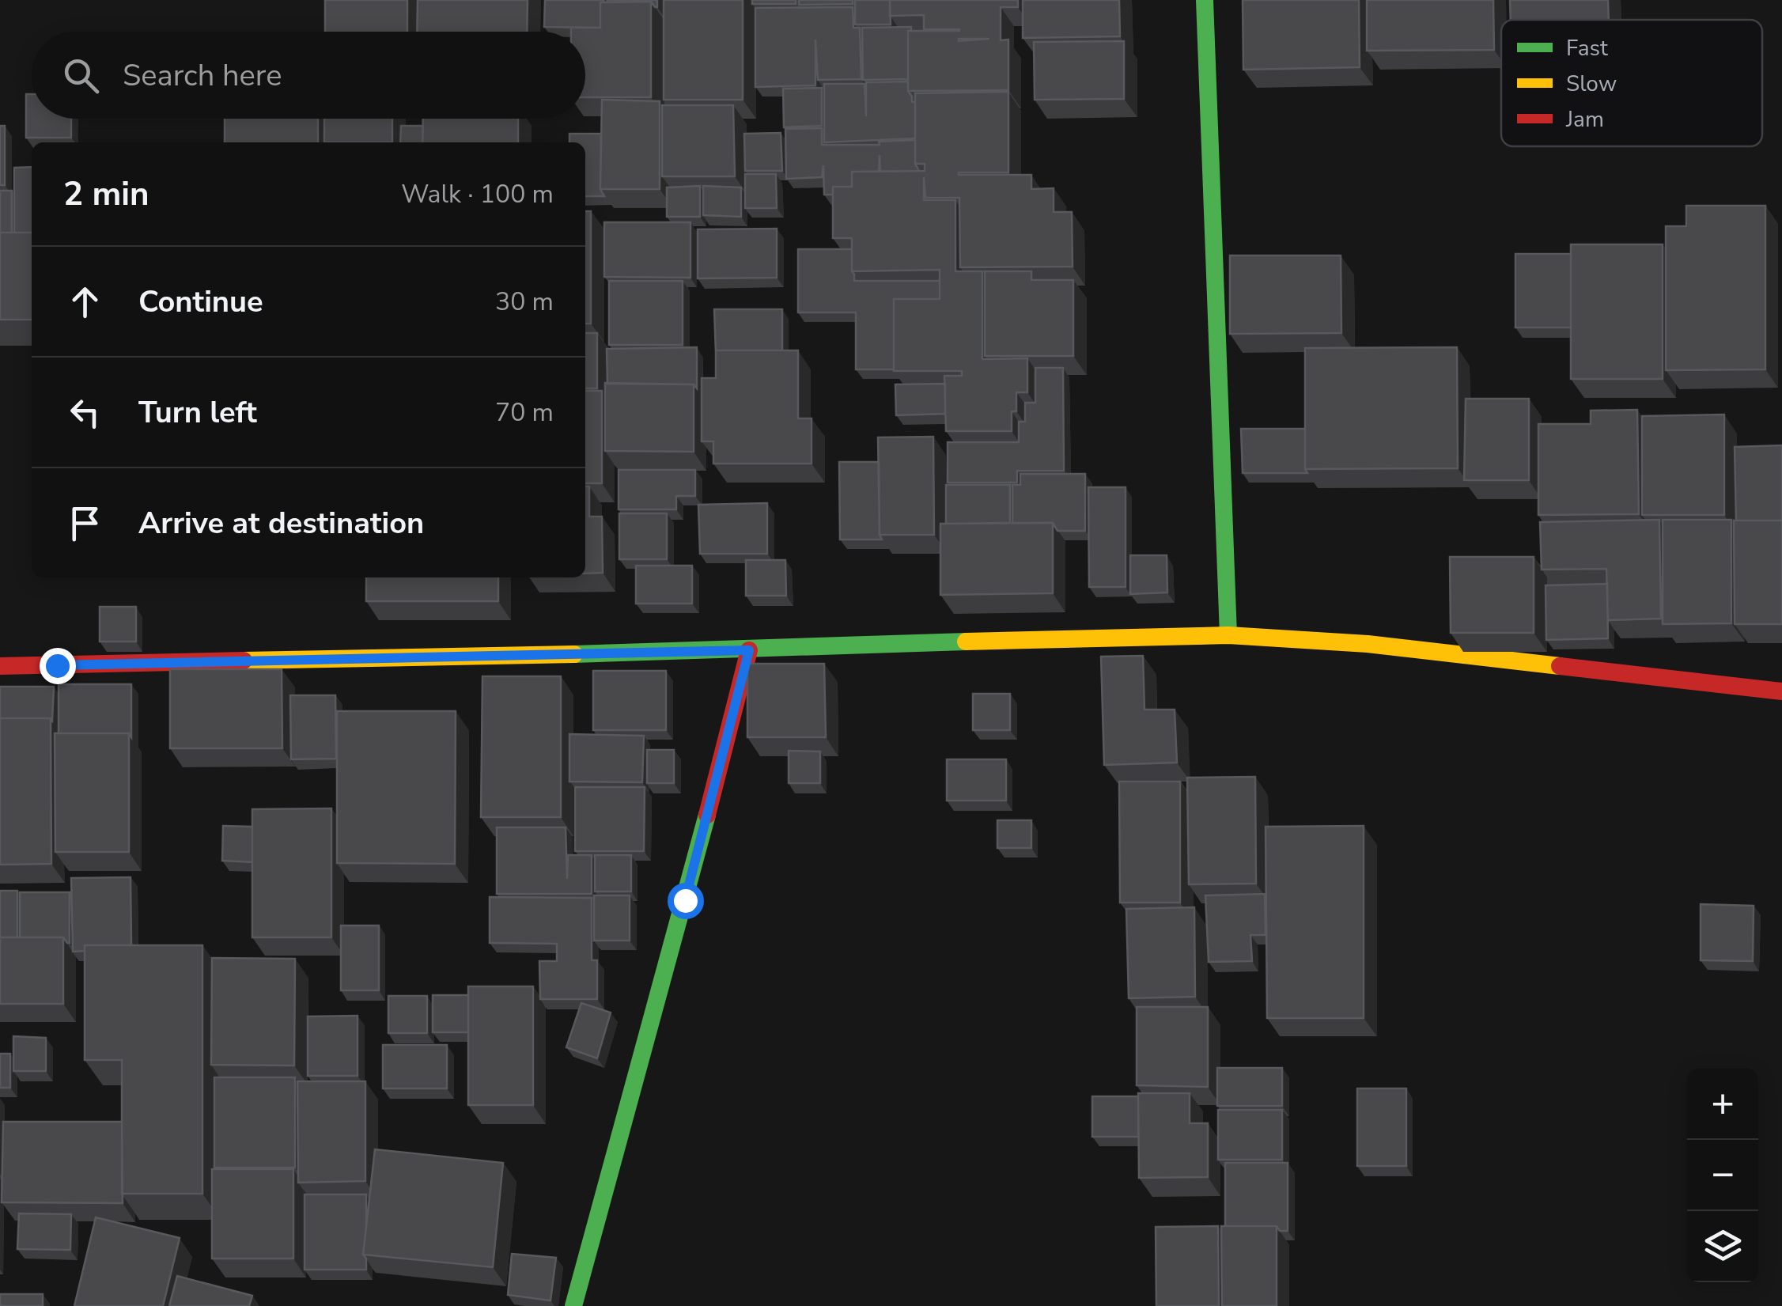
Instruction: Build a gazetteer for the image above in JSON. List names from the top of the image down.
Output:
{
  "legend": ["Fast", "Slow", "Jam"],
  "page": {
    "search": "Search here",
    "heading": ["2 min", "Walk · 100 m"],
    "list": [
      ["Continue", "30 m"],
      ["Turn left", "70 m"],
      "Arrive at destination"
    ],
    "map_buttons": ["+", "−"]
  }
}
